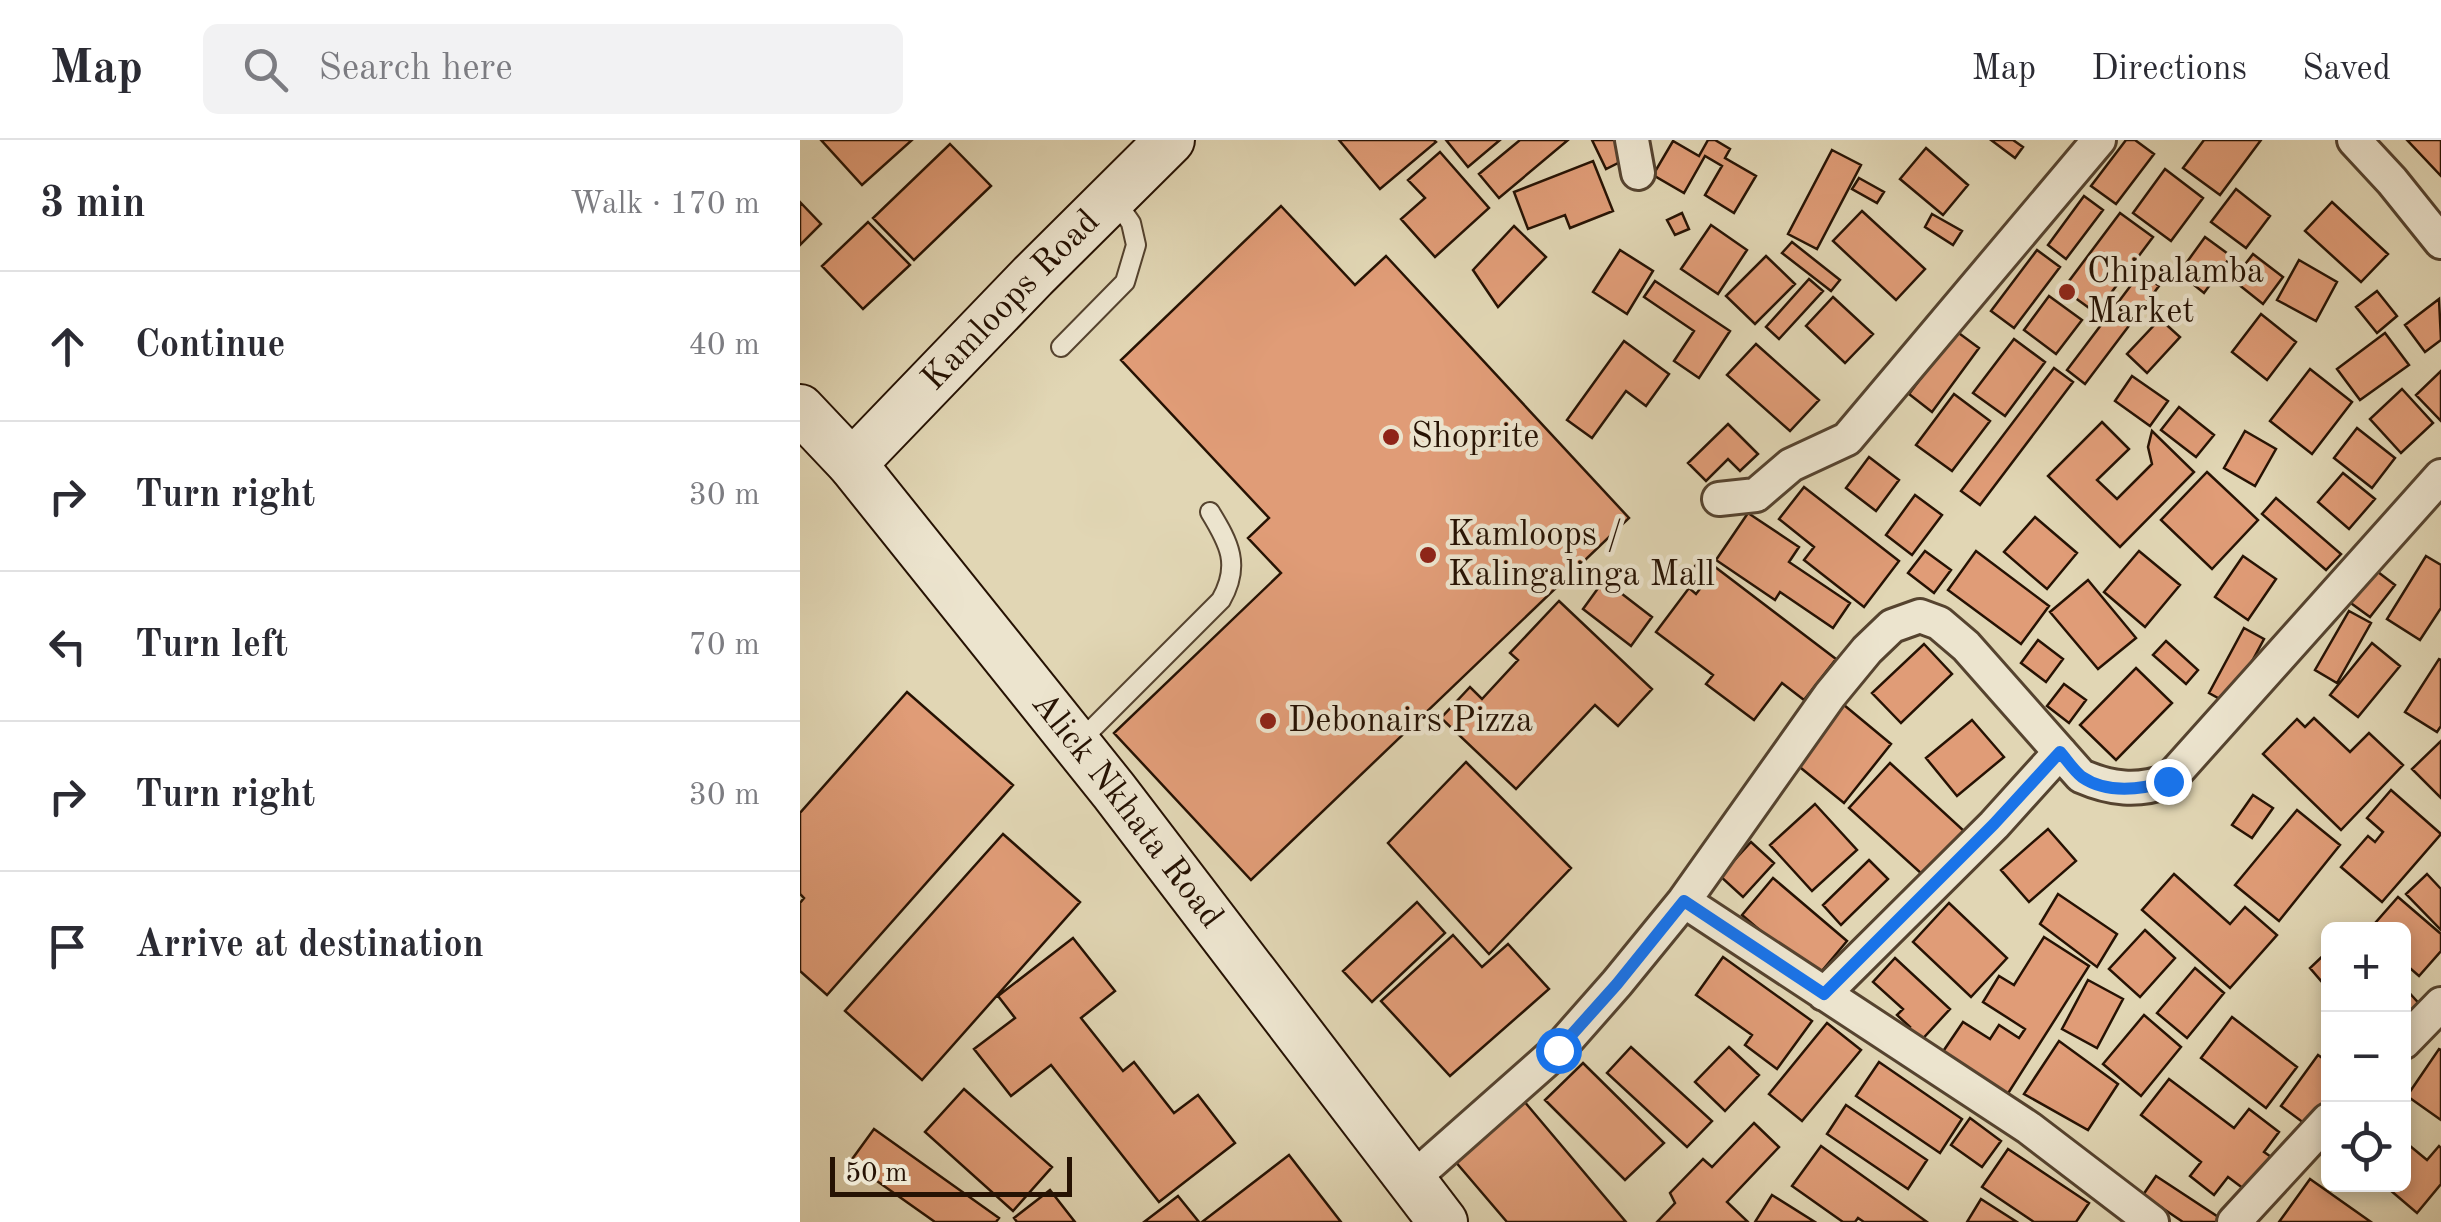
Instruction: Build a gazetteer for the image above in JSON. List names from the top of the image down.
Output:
{
  "streets": {
    "main road": ["Kamloops Road", "Alick Nkhata Road"]
  },
  "crossings": [
    ["Kamloops Road", "Alick Nkhata Road"]
  ],
  "places": [
    "Chipalamba Market",
    "Shoprite",
    "Kamloops / Kalingalinga Mall",
    "Debonairs Pizza"
  ],
  "scale_bar": "50 m",
  "page": {
    "header": "Map",
    "search": "Search here",
    "nav": ["Map", "Directions", "Saved"],
    "heading": ["3 min", "Walk · 170 m"],
    "list": [
      ["Continue", "40 m"],
      ["Turn right", "30 m"],
      ["Turn left", "70 m"],
      ["Turn right", "30 m"],
      "Arrive at destination"
    ],
    "map_buttons": ["+", "−"],
    "scale": "50 m"
  }
}
